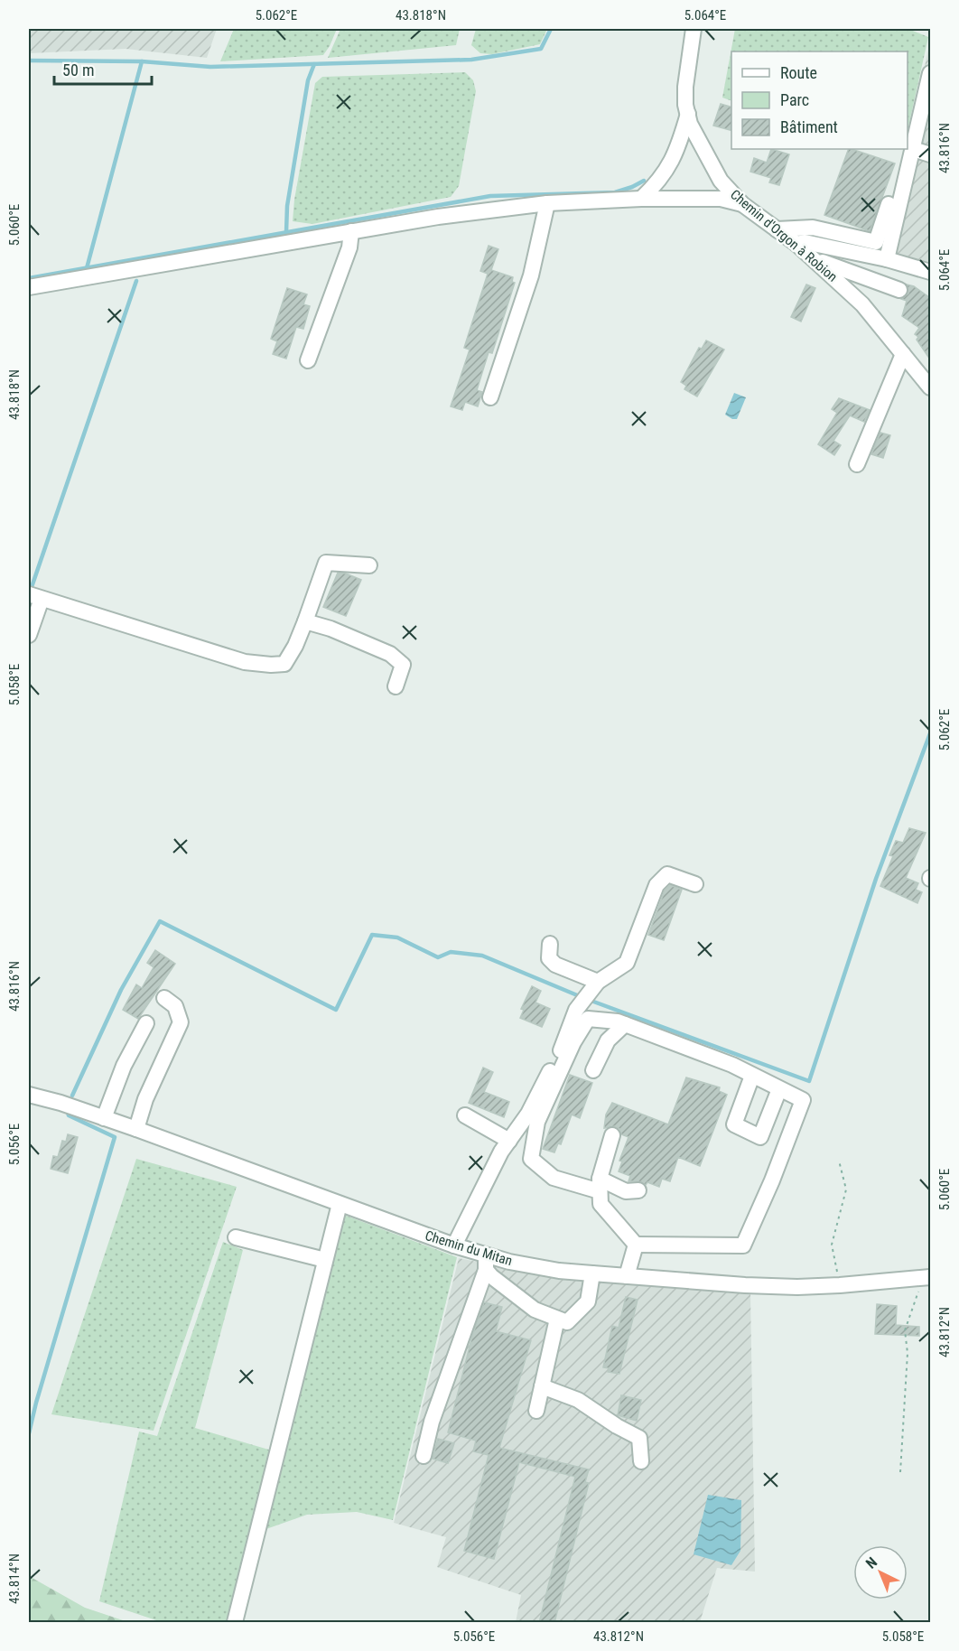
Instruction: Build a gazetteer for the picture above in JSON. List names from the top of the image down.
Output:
{
  "streets": {
    "street": ["Chemin d'Orgon à Robion", "Chemin du Mitan"]
  },
  "legend": ["Route", "Parc", "Bâtiment"],
  "scale_bar": "50 m",
  "north": "top left",
  "coordinates": [
    "5.062°E",
    "43.818°N",
    "5.064°E",
    "43.816°N",
    "5.060°E",
    "5.058°E",
    "5.056°E",
    "43.812°N",
    "43.814°N"
  ]
}
